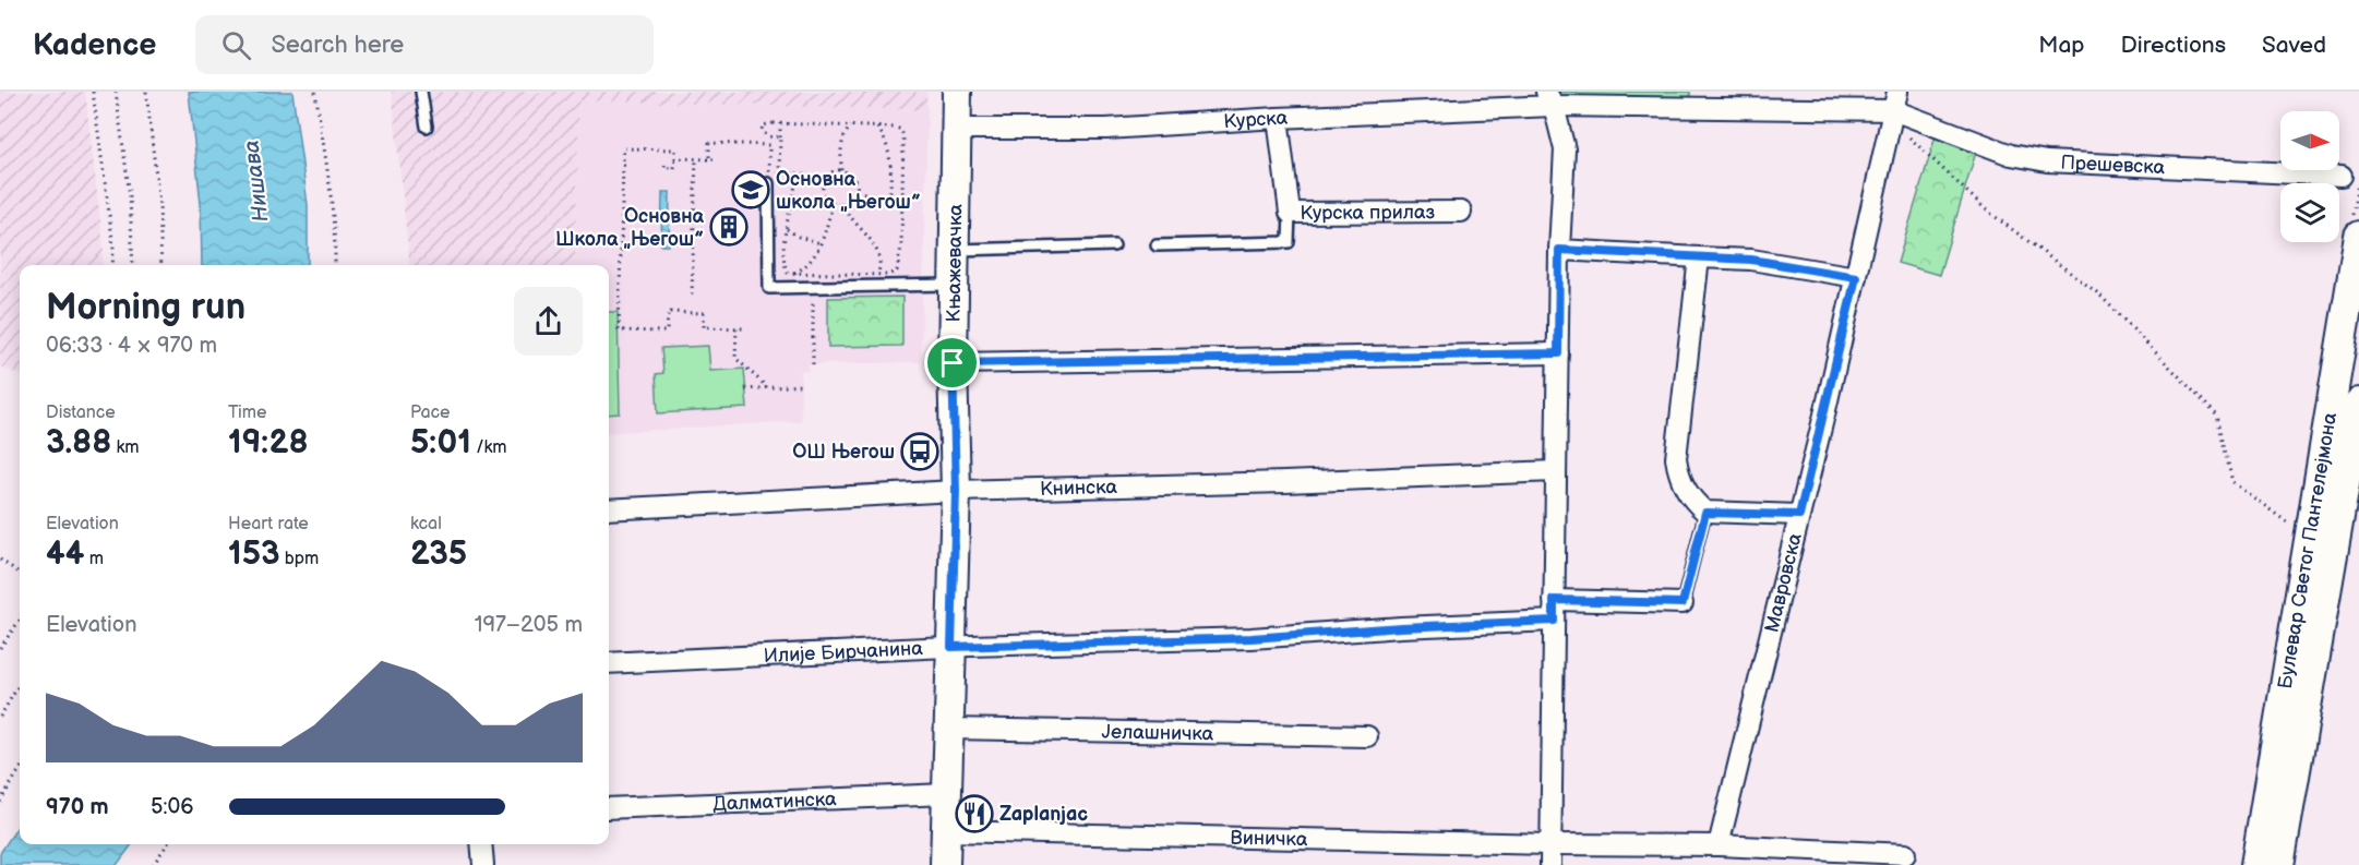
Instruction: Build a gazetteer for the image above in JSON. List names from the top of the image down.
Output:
{
  "streets": {
    "main road": ["Књажевачка", "Булевар Светог Пантелејмона"],
    "street": [
      "Курска",
      "Прешевска",
      "Курска прилаз",
      "Книнска",
      "Мавровска",
      "Илије Бирчанина",
      "Јелашничка",
      "Далматинска",
      "Виничка"
    ]
  },
  "crossings": [
    ["Курска", "Прешевска"],
    ["Курска", "Курска прилаз"],
    ["Курска", "Књажевачка"],
    ["Курска", "Мавровска"],
    ["Прешевска", "Мавровска"],
    ["Књажевачка", "Книнска"],
    ["Књажевачка", "Илије Бирчанина"],
    ["Књажевачка", "Јелашничка"],
    ["Књажевачка", "Далматинска"],
    ["Књажевачка", "Виничка"],
    ["Мавровска", "Виничка"]
  ],
  "water": ["Нишава"],
  "places": {
    "school or university": ["Основна школа „Његош”"],
    "building": ["Основна Школа „Његош”"],
    "bus stop": ["ОШ Његош"],
    "restaurant": ["Zaplanjac"]
  },
  "north": "right",
  "page": {
    "header": "Kadence",
    "search": "Search here",
    "nav": ["Map", "Directions", "Saved"],
    "heading": ["Morning run", "06:33 · 4 × 970 m"],
    "stats": [
      ["Distance", "3.88 km"],
      ["Time", "19:28"],
      ["Pace", "5:01 /km"],
      ["Elevation", "44 m"],
      ["Heart rate", "153 bpm"],
      ["kcal", "235"]
    ],
    "chart": ["Elevation", "197–205 m"],
    "list": [
      {
        "name": "970 m",
        "note": "5:06"
      }
    ]
  }
}
